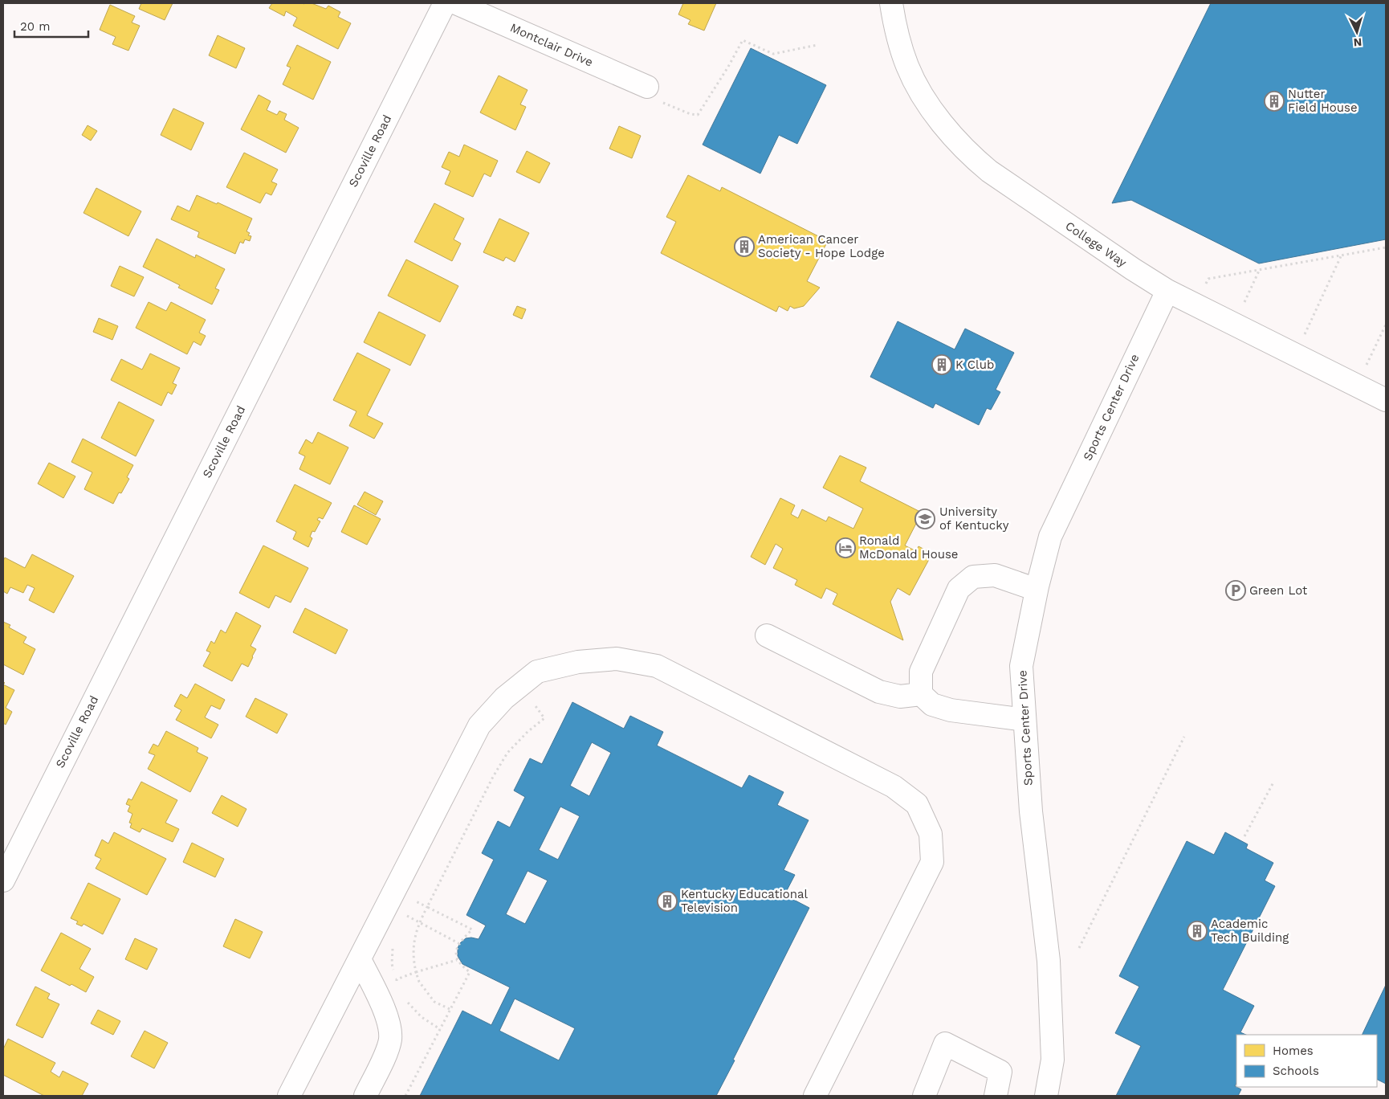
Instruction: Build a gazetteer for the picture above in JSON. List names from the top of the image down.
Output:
{
  "streets": {
    "street": [
      "Montclair Drive",
      "Scoville Road",
      "College Way",
      "Sports Center Drive"
    ]
  },
  "crossings": [
    ["College Way", "Sports Center Drive"]
  ],
  "places": {
    "building": [
      "Nutter Field House",
      "American Cancer Society - Hope Lodge",
      "K Club",
      "Kentucky Educational Television",
      "Academic Tech Building"
    ],
    "school or university": ["University of Kentucky"],
    "hotel": ["Ronald McDonald House"],
    "parking": ["Green Lot"]
  },
  "legend": ["Homes", "Schools"],
  "scale_bar": "20 m",
  "north": "bottom"
}
